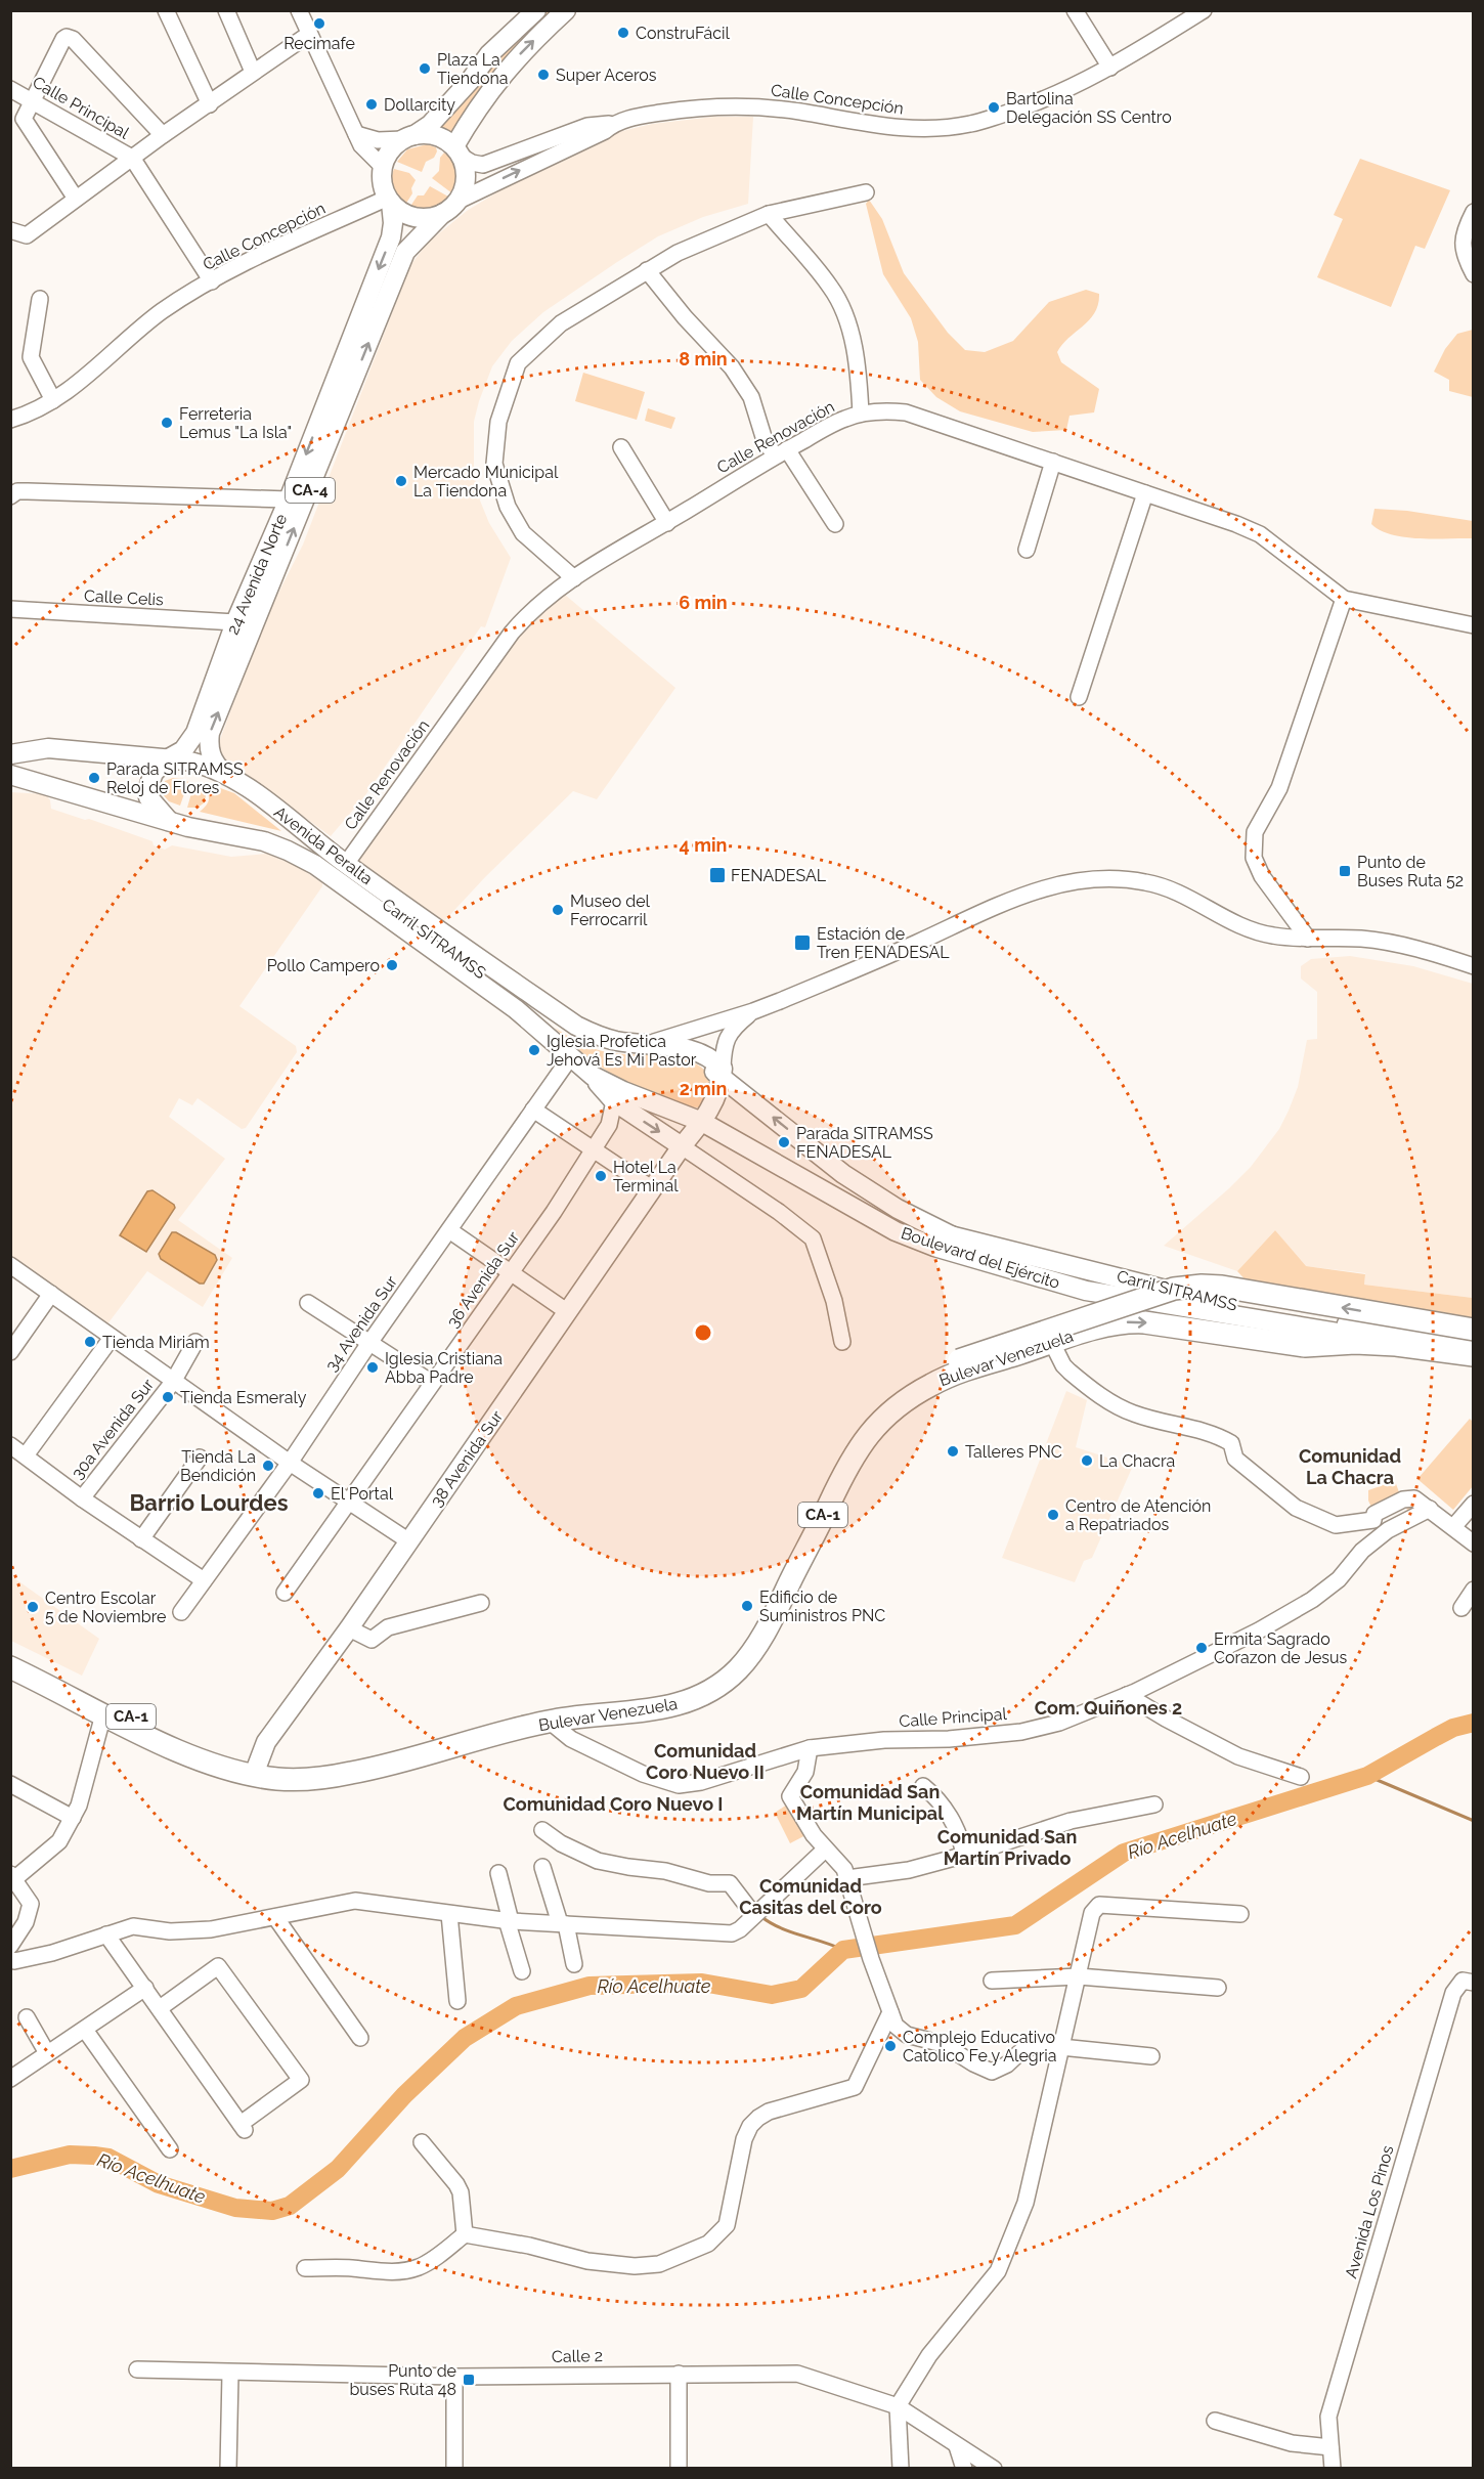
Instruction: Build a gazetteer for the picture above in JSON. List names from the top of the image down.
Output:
{
  "streets": {
    "highway": ["Boulevard del Ejército", "Bulevar Venezuela", "CA-1"],
    "main road": [
      "CA-4",
      "24 Avenida Norte",
      "Avenida Peralta",
      "Carril SITRAMSS",
      "38 Avenida Sur"
    ],
    "street": [
      "Calle Concepción",
      "Calle Principal",
      "Calle Renovación",
      "Calle Celis",
      "36 Avenida Sur",
      "34 Avenida Sur",
      "30a Avenida Sur",
      "Avenida Los Pinos",
      "Calle 2"
    ]
  },
  "crossings": [
    ["Calle Concepción", "Calle Principal"],
    ["Calle Concepción", "CA-4"],
    ["Calle Concepción", "24 Avenida Norte"],
    ["Calle Principal", "Bulevar Venezuela"],
    ["Calle Renovación", "Avenida Peralta"],
    ["Calle Renovación", "Carril SITRAMSS"],
    ["CA-4", "24 Avenida Norte"],
    ["24 Avenida Norte", "Calle Celis"],
    ["24 Avenida Norte", "Avenida Peralta"],
    ["24 Avenida Norte", "Carril SITRAMSS"],
    ["Avenida Peralta", "Carril SITRAMSS"],
    ["Avenida Peralta", "Boulevard del Ejército"],
    ["Avenida Peralta", "36 Avenida Sur"],
    ["Avenida Peralta", "34 Avenida Sur"],
    ["Avenida Peralta", "38 Avenida Sur"],
    ["Carril SITRAMSS", "Boulevard del Ejército"],
    ["Boulevard del Ejército", "Bulevar Venezuela"],
    ["Bulevar Venezuela", "38 Avenida Sur"]
  ],
  "districts": [
    "Comunidad La Chacra",
    "Barrio Lourdes",
    "Com. Quiñones 2",
    "Comunidad Coro Nuevo II",
    "Comunidad San Martín Municipal",
    "Comunidad Coro Nuevo I",
    "Comunidad San Martín Privado",
    "Comunidad Casitas del Coro"
  ],
  "water": ["Río Acelhuate"],
  "places": {
    "other": [
      "Recimafe",
      "ConstruFácil",
      "Plaza La Tiendona",
      "Super Aceros",
      "Dollarcity",
      "Bartolina Delegación SS Centro",
      "Ferreteria Lemus \"La Isla\"",
      "Mercado Municipal La Tiendona",
      "Parada SITRAMSS Reloj de Flores",
      "Museo del Ferrocarril",
      "Pollo Campero",
      "Iglesia Profetica Jehová Es Mi Pastor",
      "Parada SITRAMSS FENADESAL",
      "Hotel La Terminal",
      "Tienda Miriam",
      "Iglesia Cristiana Abba Padre",
      "Tienda Esmeraly",
      "Talleres PNC",
      "La Chacra",
      "Tienda La Bendición",
      "El Portal",
      "Centro de Atención a Repatriados",
      "Edificio de Suministros PNC",
      "Centro Escolar 5 de Noviembre",
      "Ermita Sagrado Corazon de Jesus",
      "Complejo Educativo Catolico Fe y Alegria"
    ],
    "transit": [
      "Punto de Buses Ruta 52",
      "FENADESAL",
      "Estación de Tren FENADESAL",
      "Punto de buses Ruta 48"
    ]
  },
  "rings": [
    "8 min",
    "6 min",
    "4 min",
    "2 min"
  ]
}
